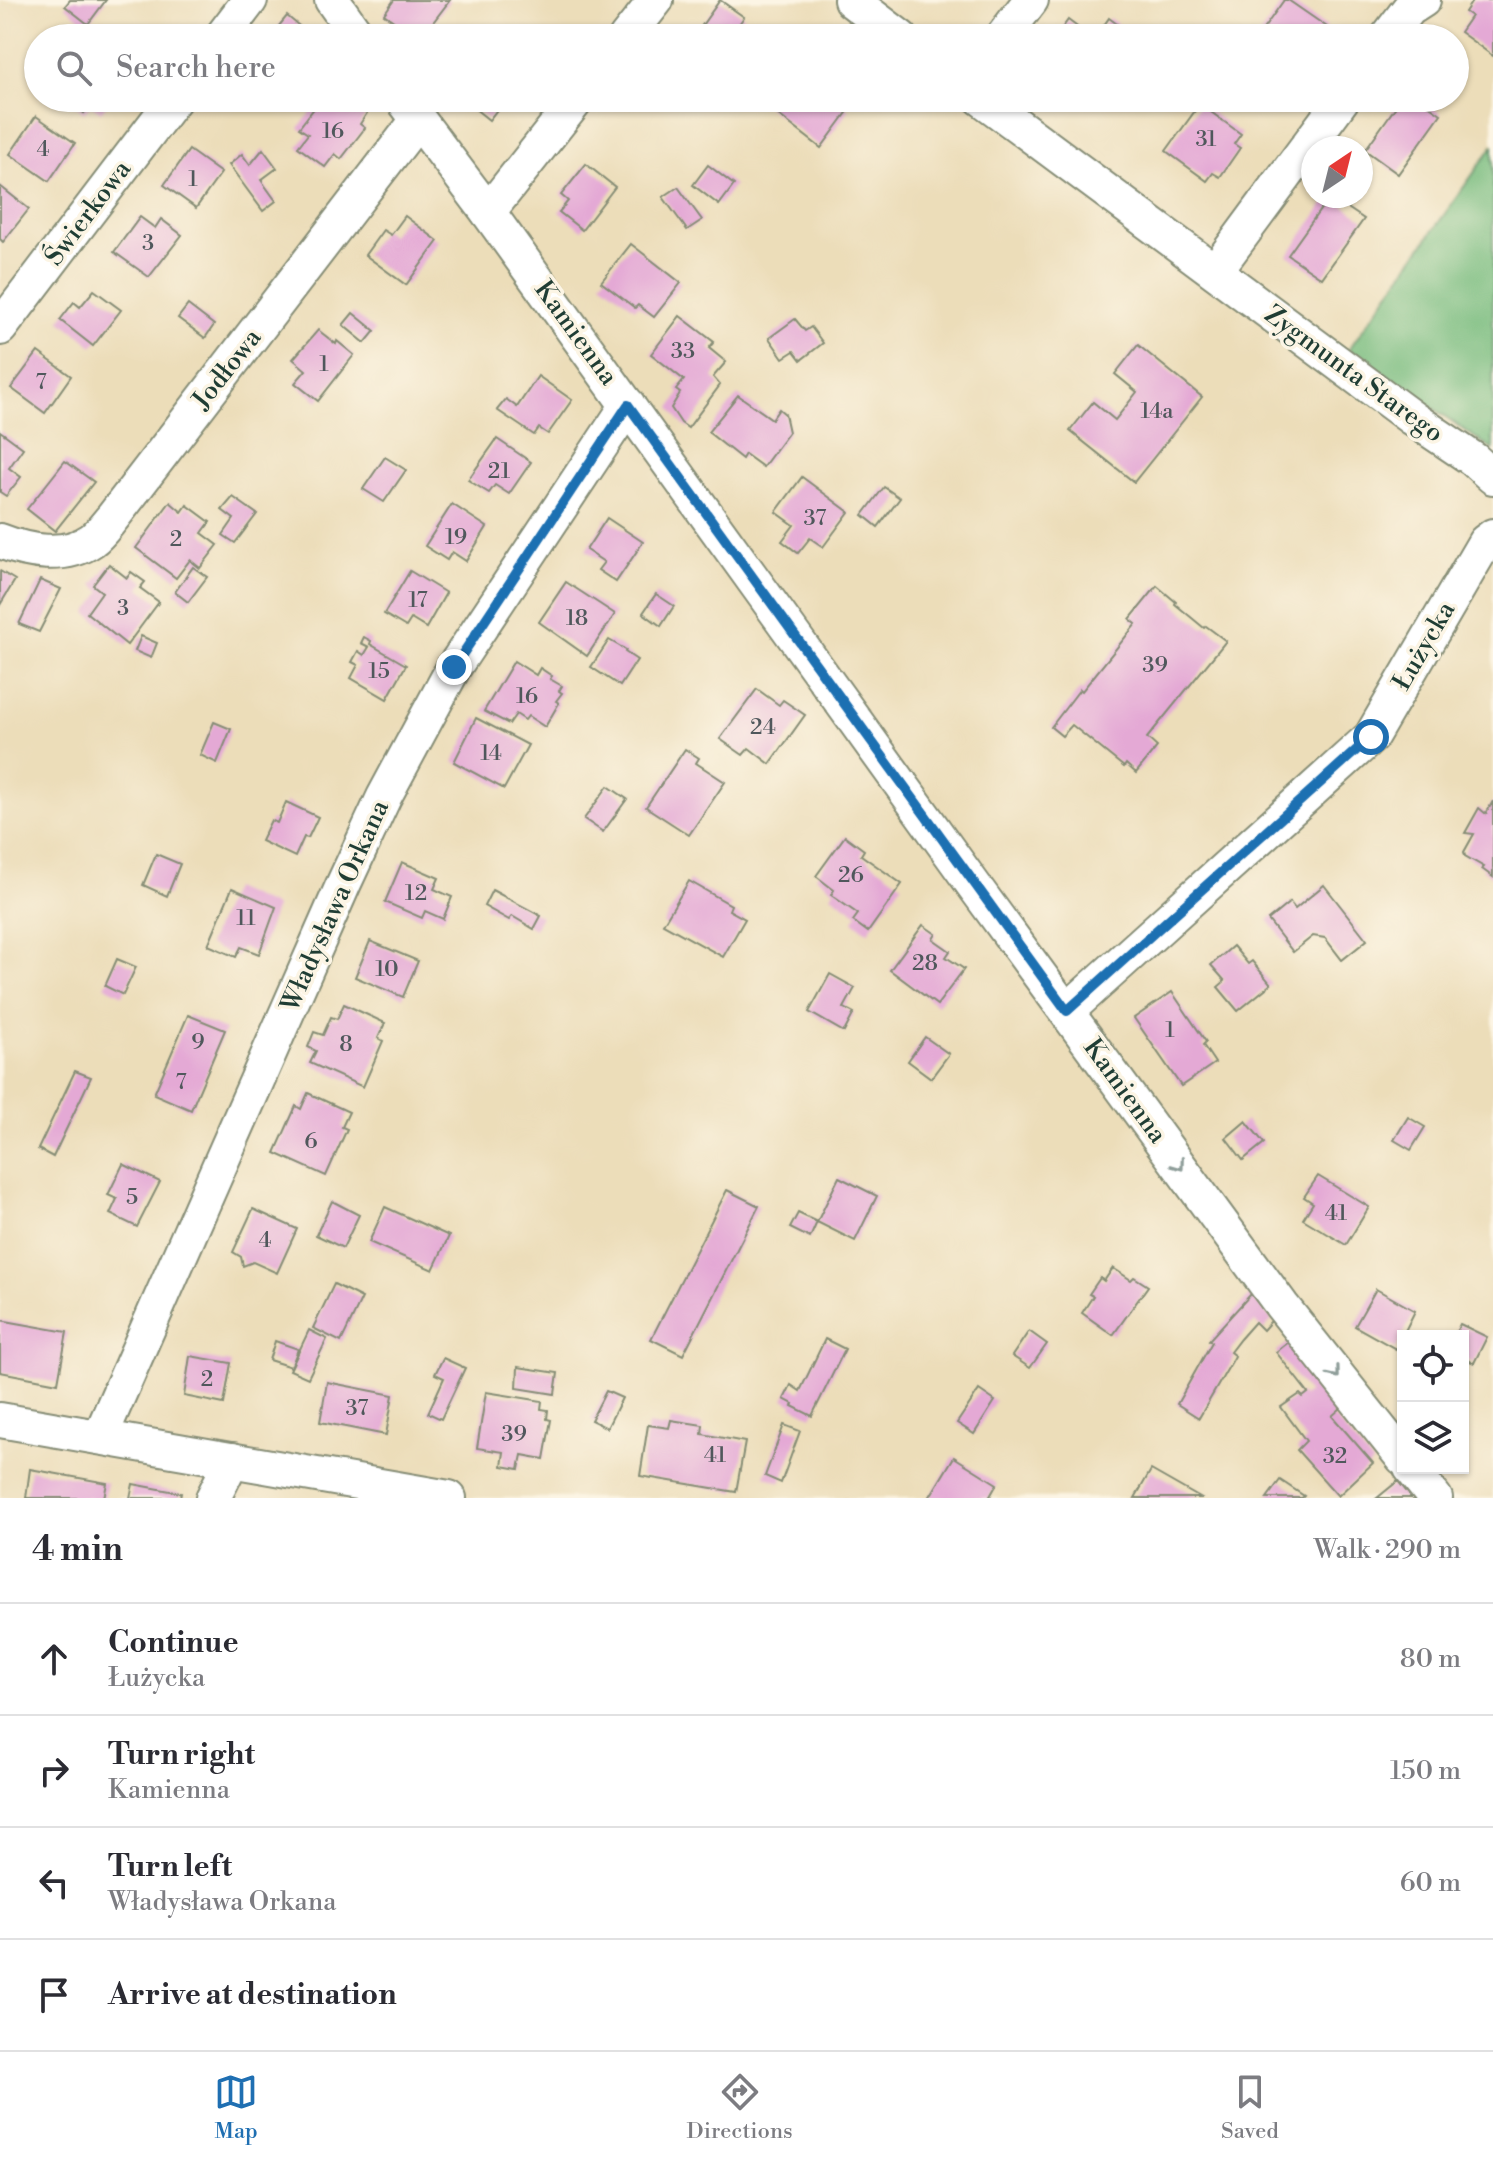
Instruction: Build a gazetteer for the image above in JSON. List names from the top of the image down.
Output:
{
  "streets": {
    "street": [
      "Świerkowa",
      "Kamienna",
      "Jodłowa",
      "Zygmunta Starego",
      "Łużycka",
      "Władysława Orkana"
    ]
  },
  "crossings": [
    ["Kamienna", "Łużycka"],
    ["Kamienna", "Władysława Orkana"]
  ],
  "house_numbers": [
    "16",
    "31",
    "4",
    "1",
    "3",
    "33",
    "1",
    "7",
    "14a",
    "21",
    "37",
    "19",
    "2",
    "17",
    "3",
    "18",
    "39",
    "15",
    "16",
    "24",
    "14",
    "26",
    "12",
    "11",
    "28",
    "10",
    "1",
    "9",
    "8",
    "7",
    "6",
    "5",
    "41",
    "4",
    "2",
    "37",
    "39",
    "41",
    "32"
  ],
  "north": "top right",
  "page": {
    "search": "Search here",
    "heading": ["4 min", "Walk · 290 m"],
    "list": [
      ["Continue", "Łużycka", "80 m"],
      ["Turn right", "Kamienna", "150 m"],
      ["Turn left", "Władysława Orkana", "60 m"],
      "Arrive at destination"
    ],
    "nav": ["Map", "Directions", "Saved"]
  }
}
